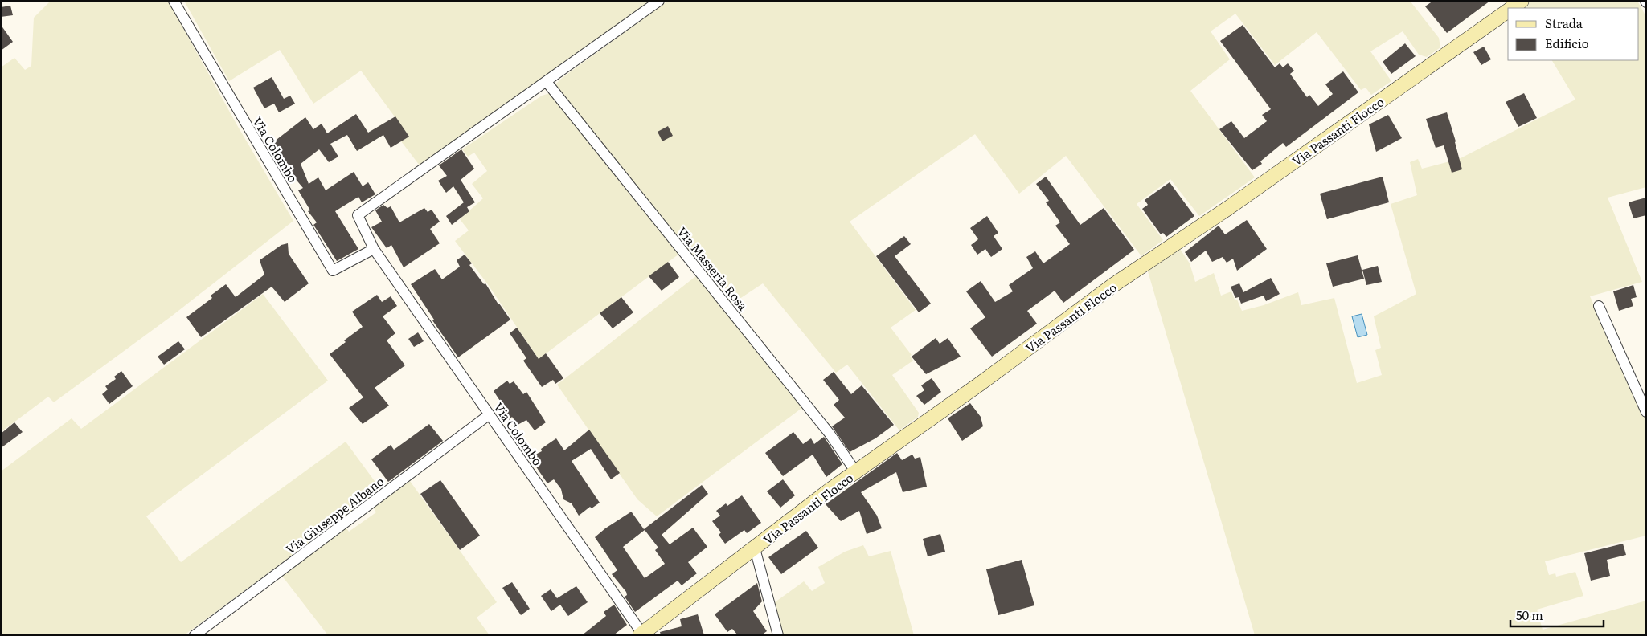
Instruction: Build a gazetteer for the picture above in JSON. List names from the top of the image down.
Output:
{
  "streets": {
    "main road": ["Via Passanti Flocco"],
    "street": ["Via Colombo", "Via Masseria Rosa", "Via Giuseppe Albano"]
  },
  "crossings": [
    ["Via Passanti Flocco", "Via Colombo"],
    ["Via Passanti Flocco", "Via Masseria Rosa"],
    ["Via Colombo", "Via Masseria Rosa"],
    ["Via Colombo", "Via Giuseppe Albano"]
  ],
  "legend": ["Strada", "Edificio"],
  "scale_bar": "50 m"
}
